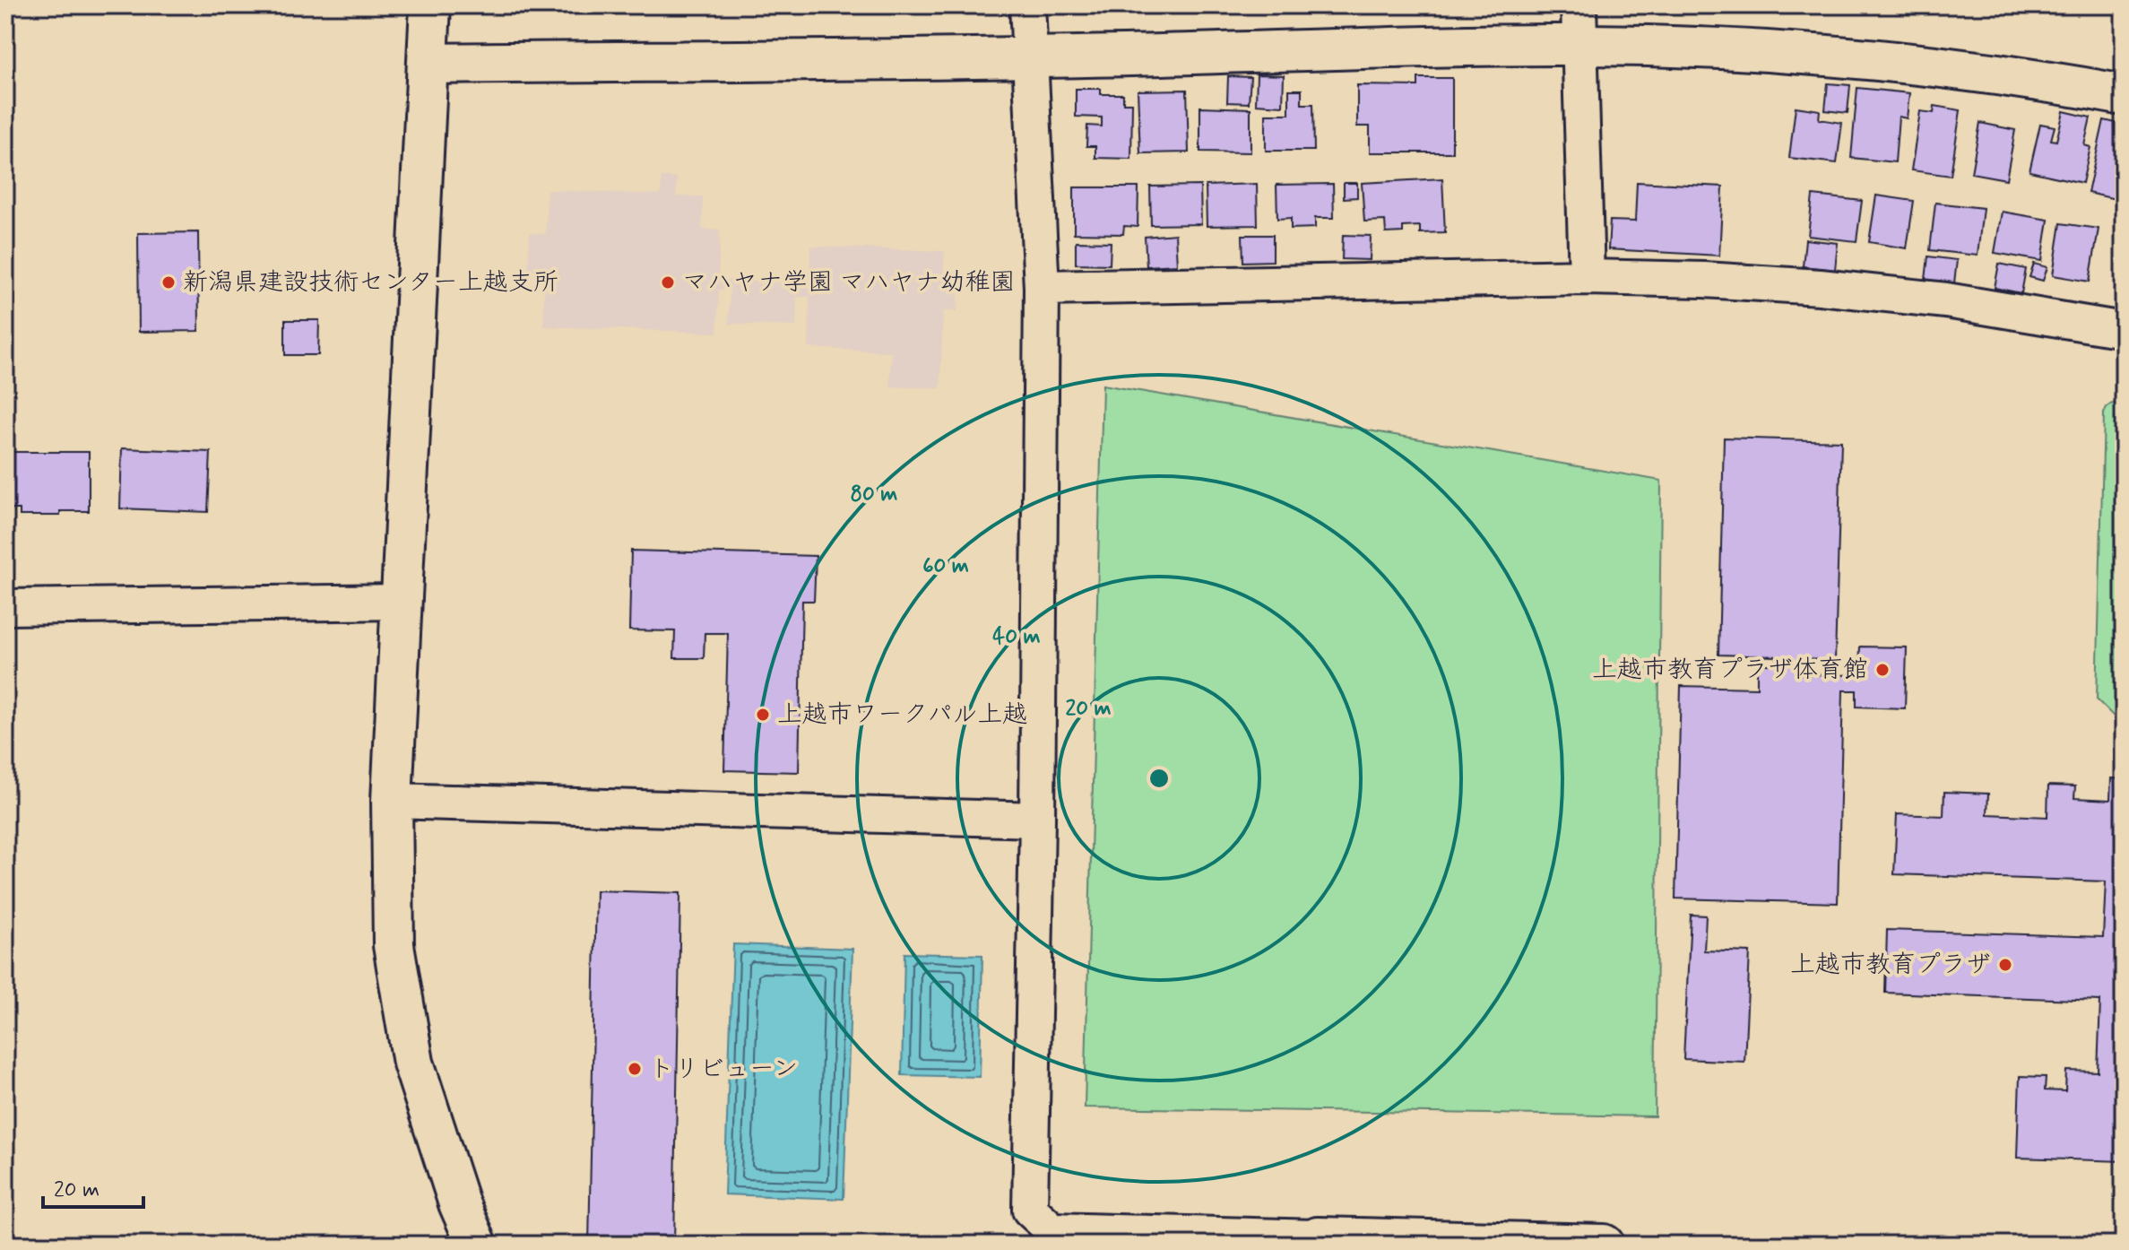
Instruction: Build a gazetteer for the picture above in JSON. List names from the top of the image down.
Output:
{
  "places": [
    "新潟県建設技術センター上越支所",
    "マハヤナ学園 マハヤナ幼稚園",
    "上越市教育プラザ体育館",
    "上越市ワークパル上越",
    "上越市教育プラザ",
    "トリビューン"
  ],
  "scale_bar": "20 m",
  "rings": [
    "80 m",
    "60 m",
    "40 m",
    "20 m"
  ]
}
